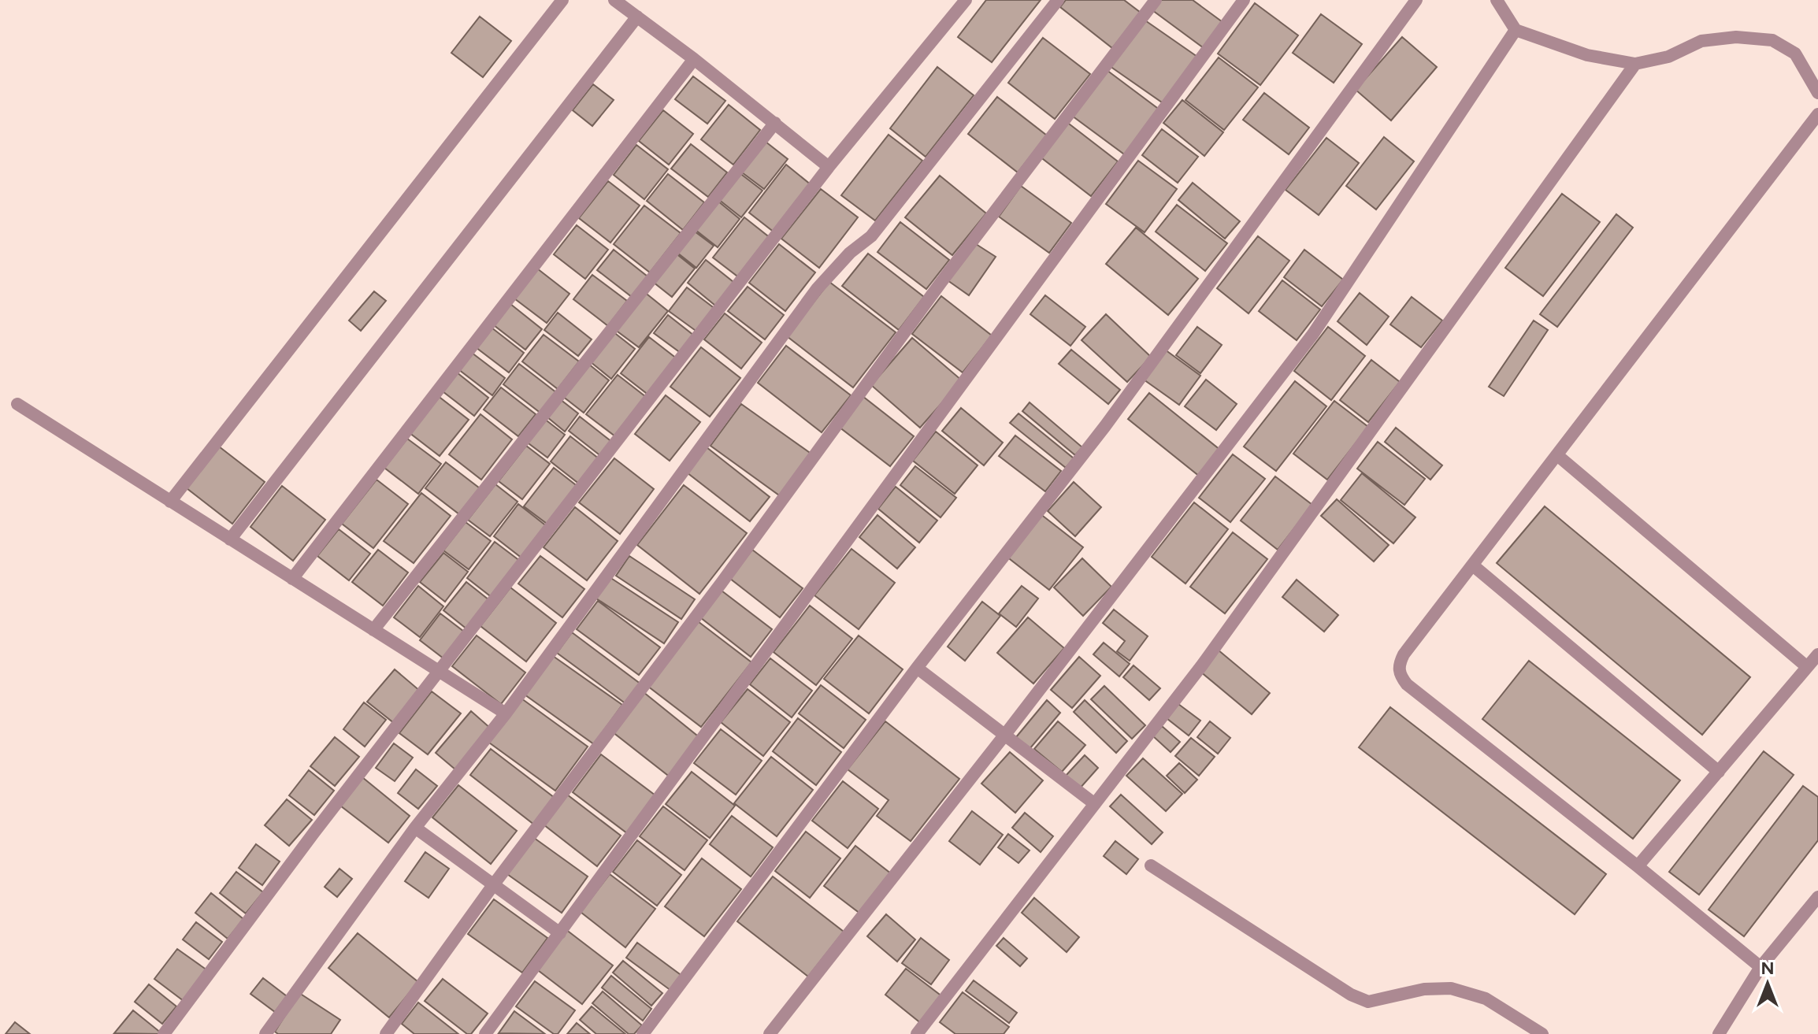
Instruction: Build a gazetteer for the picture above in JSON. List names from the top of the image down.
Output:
{
  "north": "top"
}
